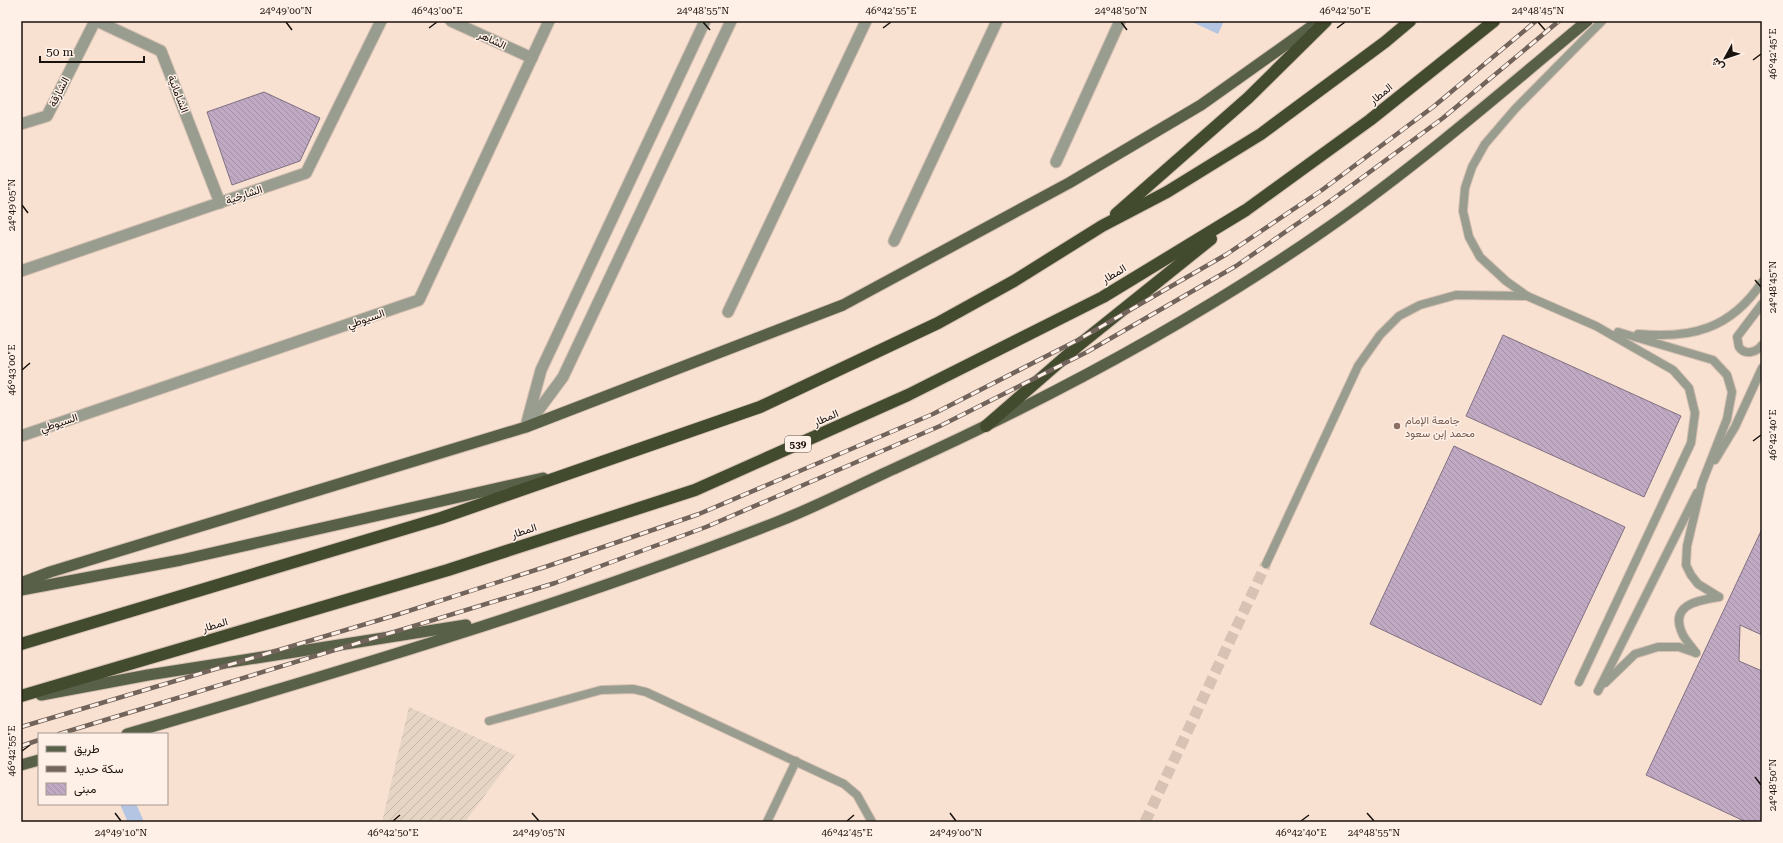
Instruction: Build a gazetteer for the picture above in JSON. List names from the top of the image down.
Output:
{
  "streets": {
    "highway": ["المطار", "539"],
    "street": [
      "الشاهر",
      "الشارقة",
      "الشامانية",
      "الشارخية",
      "السيوطي"
    ]
  },
  "crossings": [
    ["الشاهر", "السيوطي"],
    ["الشارقة", "الشامانية"],
    ["الشامانية", "الشارخية"]
  ],
  "places": ["جامعة الإمام محمد إبن سعود"],
  "legend": ["طريق", "سكة حديد", "مبنى"],
  "scale_bar": "50 m",
  "north": "bottom left",
  "coordinates": [
    "24°49'00\"N",
    "46°43'00\"E",
    "24°48'55\"N",
    "46°42'55\"E",
    "24°48'50\"N",
    "46°42'50\"E",
    "24°48'45\"N",
    "46°42'45\"E",
    "24°49'05\"N",
    "46°42'40\"E",
    "24°49'10\"N"
  ]
}
